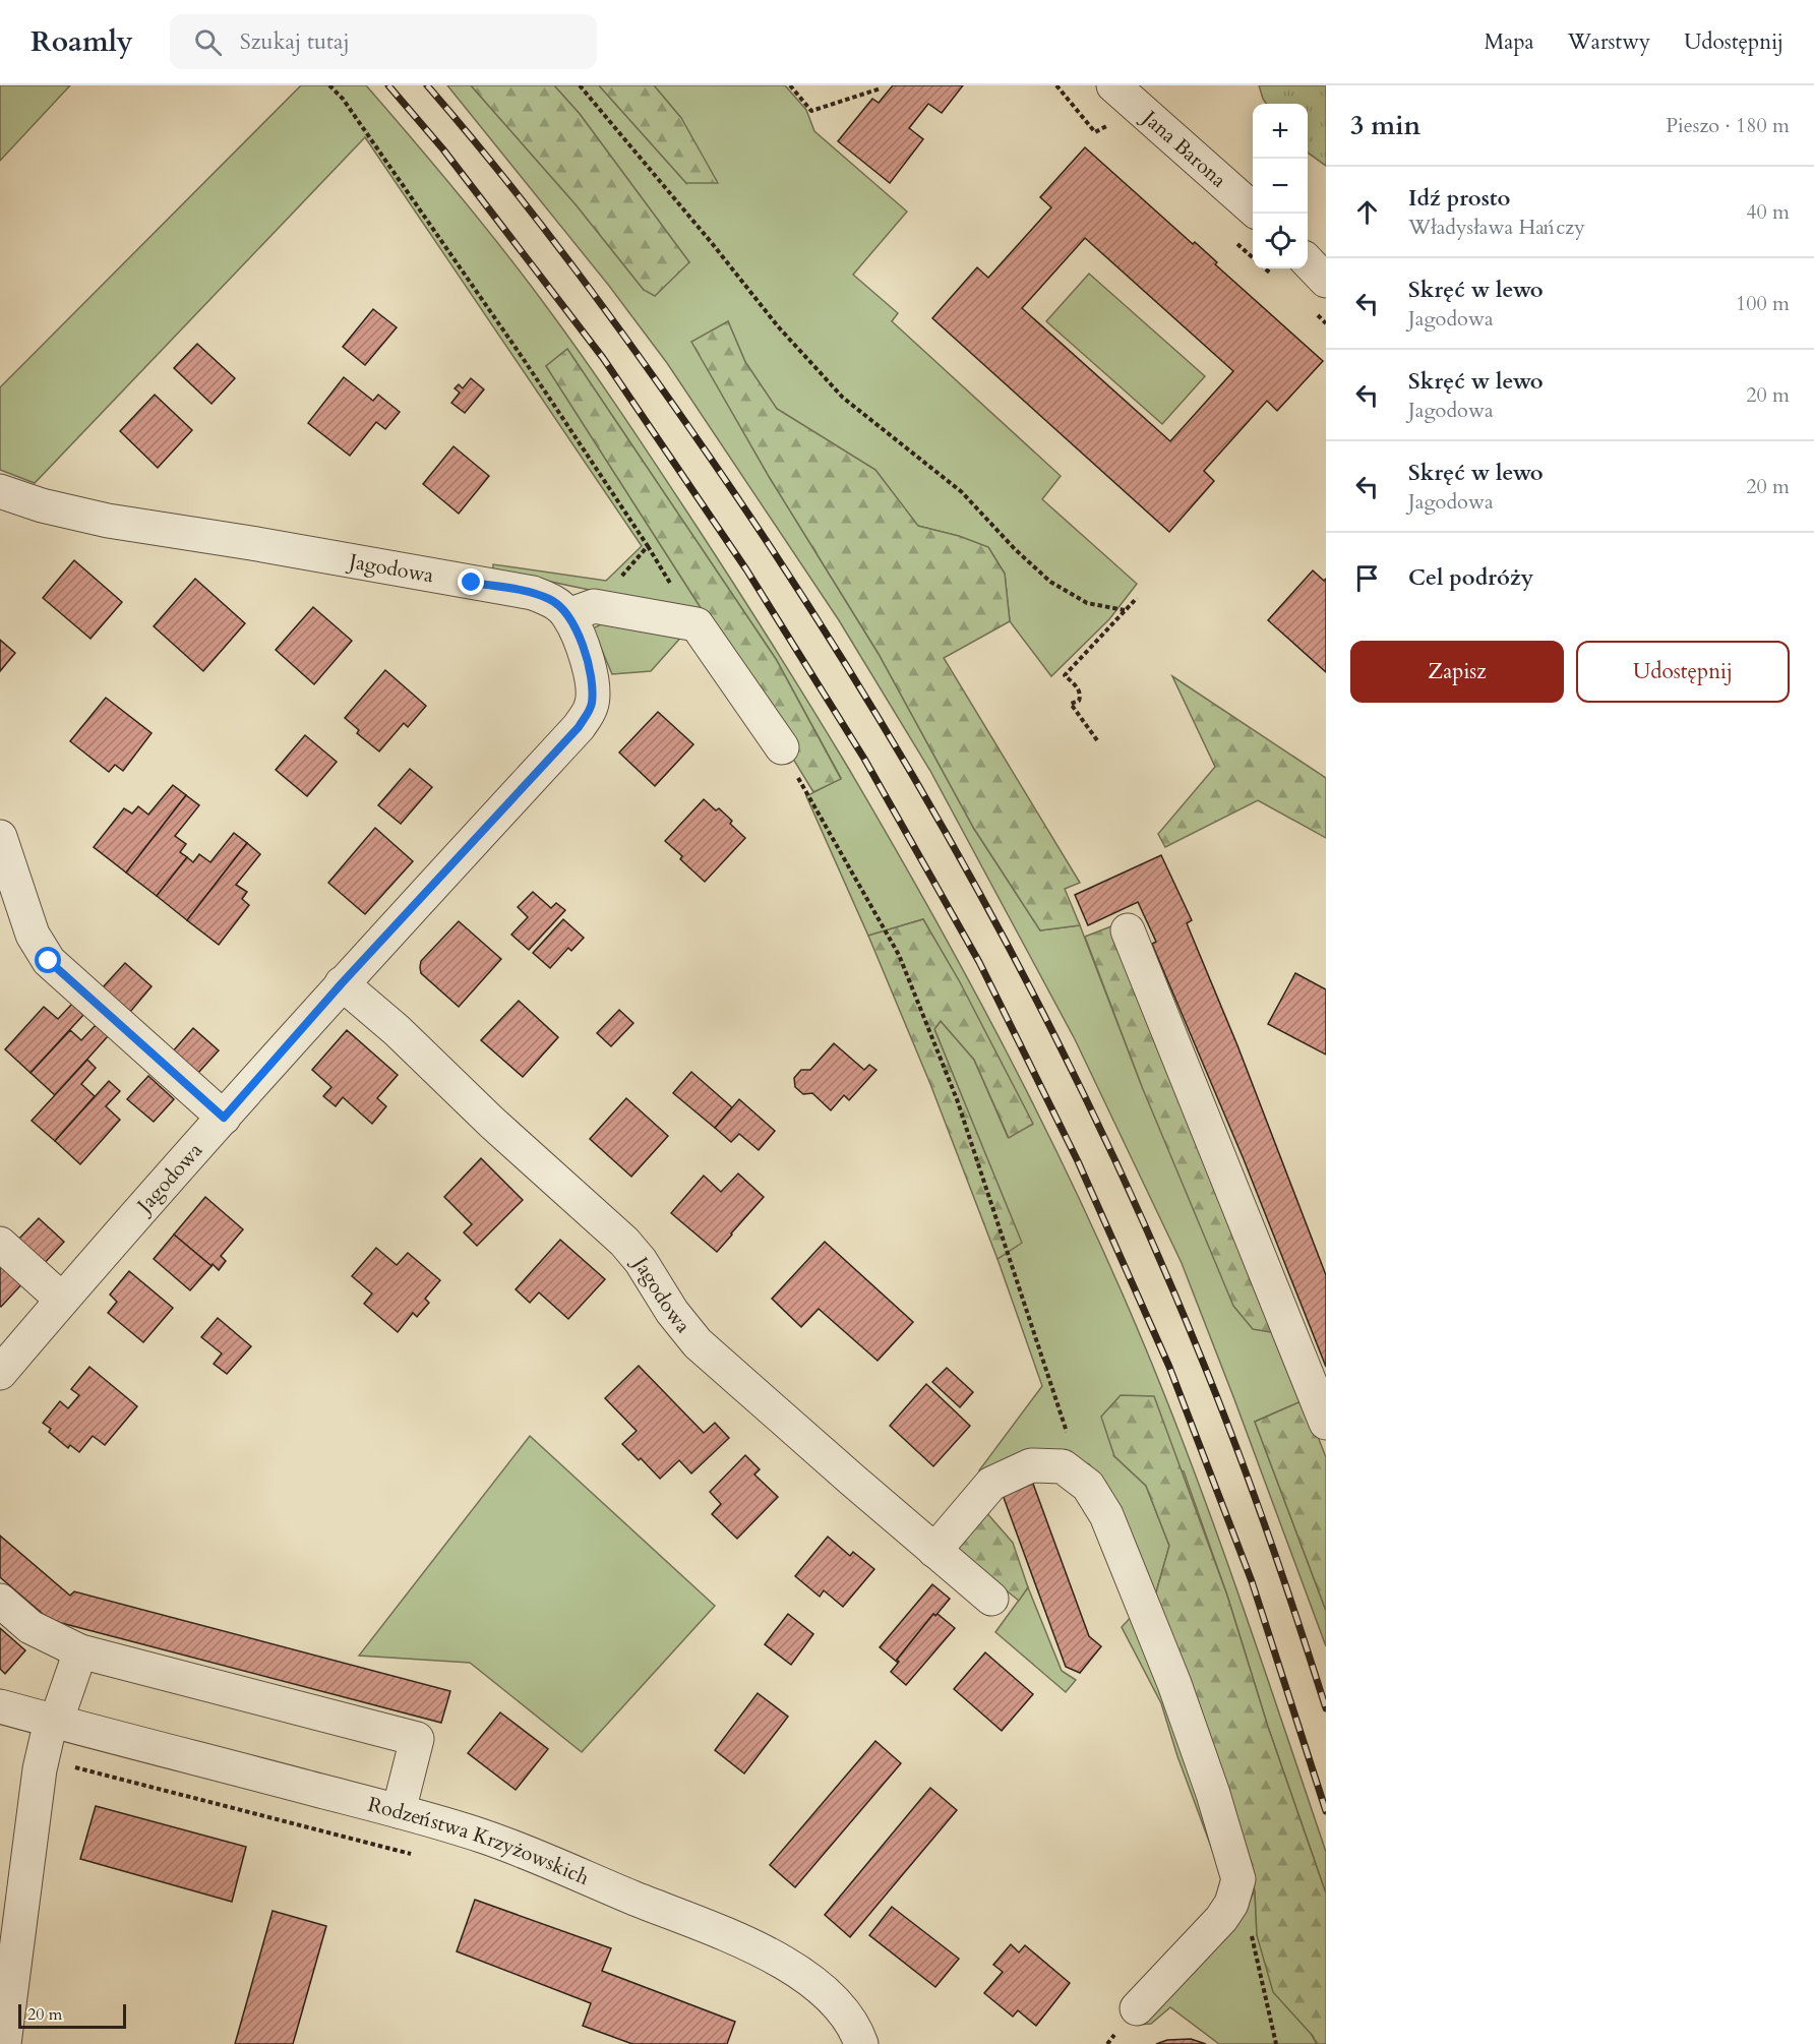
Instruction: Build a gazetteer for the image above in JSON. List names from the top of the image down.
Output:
{
  "streets": {
    "street": ["Jana Barona", "Jagodowa", "Rodzeństwa Krzyżowskich"]
  },
  "scale_bar": "20 m",
  "page": {
    "header": "Roamly",
    "search": "Szukaj tutaj",
    "nav": ["Mapa", "Warstwy", "Udostępnij"],
    "heading": ["3 min", "Pieszo · 180 m"],
    "map_buttons": ["+", "−"],
    "list": [
      ["Idź prosto", "Władysława Hańczy", "40 m"],
      ["Skręć w lewo", "Jagodowa", "100 m"],
      ["Skręć w lewo", "Jagodowa", "20 m"],
      ["Skręć w lewo", "Jagodowa", "20 m"],
      "Cel podróży"
    ],
    "buttons": ["Zapisz", "Udostępnij"],
    "scale": "20 m"
  }
}
